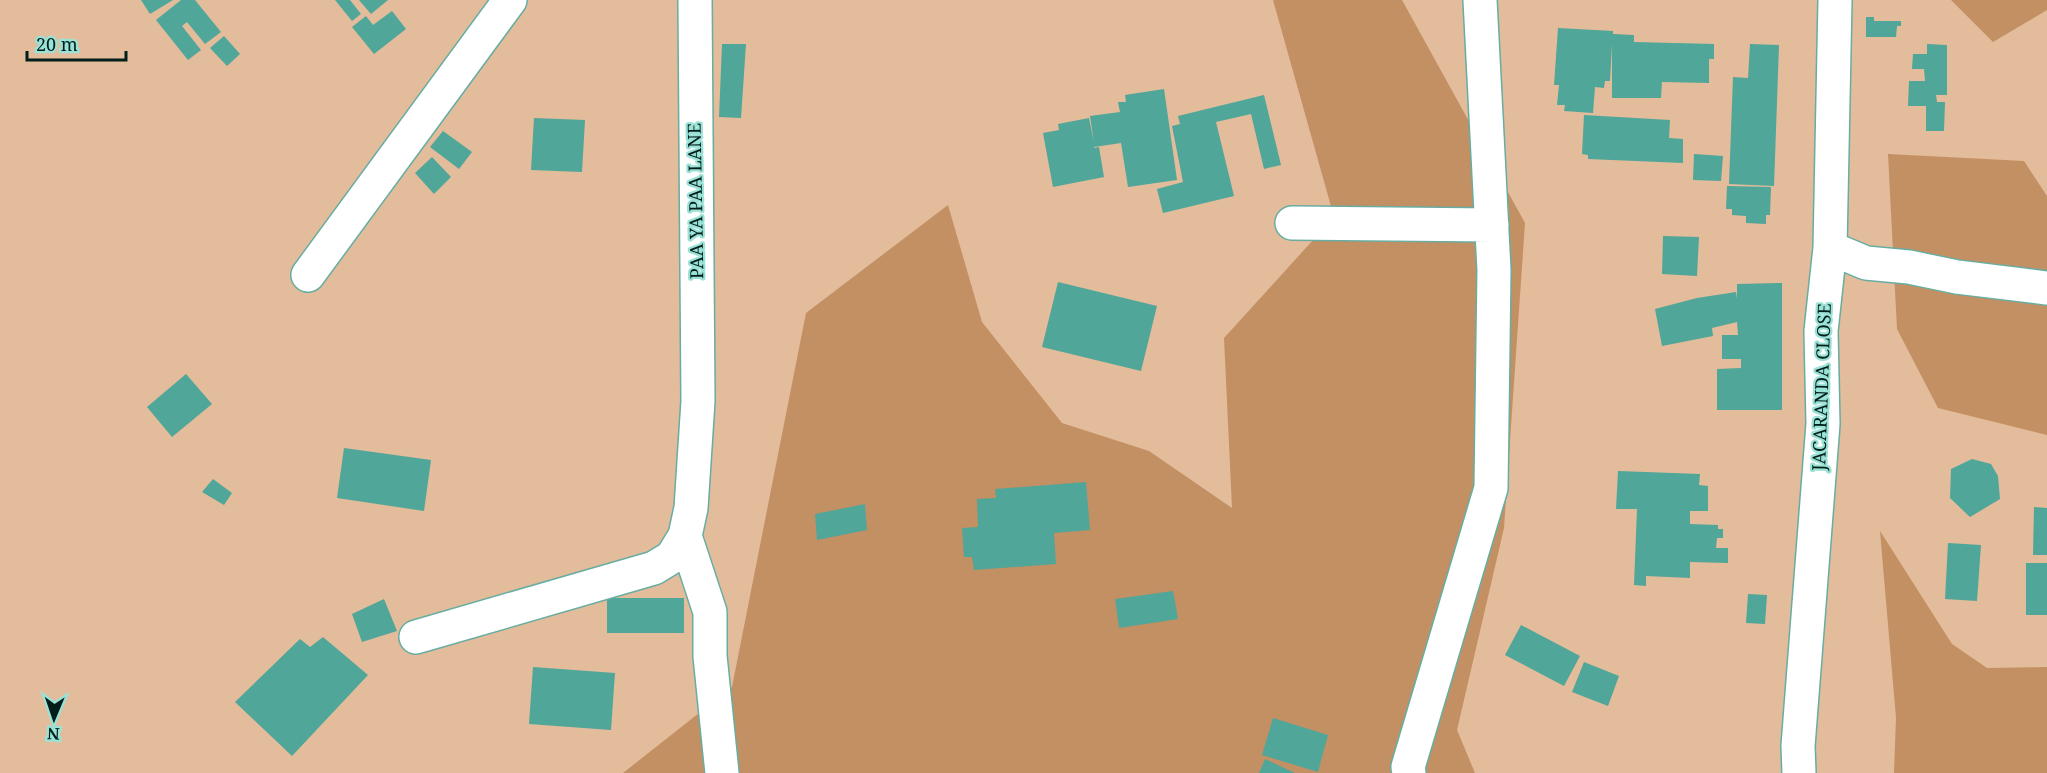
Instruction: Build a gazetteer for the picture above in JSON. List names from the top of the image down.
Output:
{
  "streets": {
    "street": ["PAA YA PAA LANE", "JACARANDA CLOSE"]
  },
  "scale_bar": "20 m",
  "north": "bottom"
}
